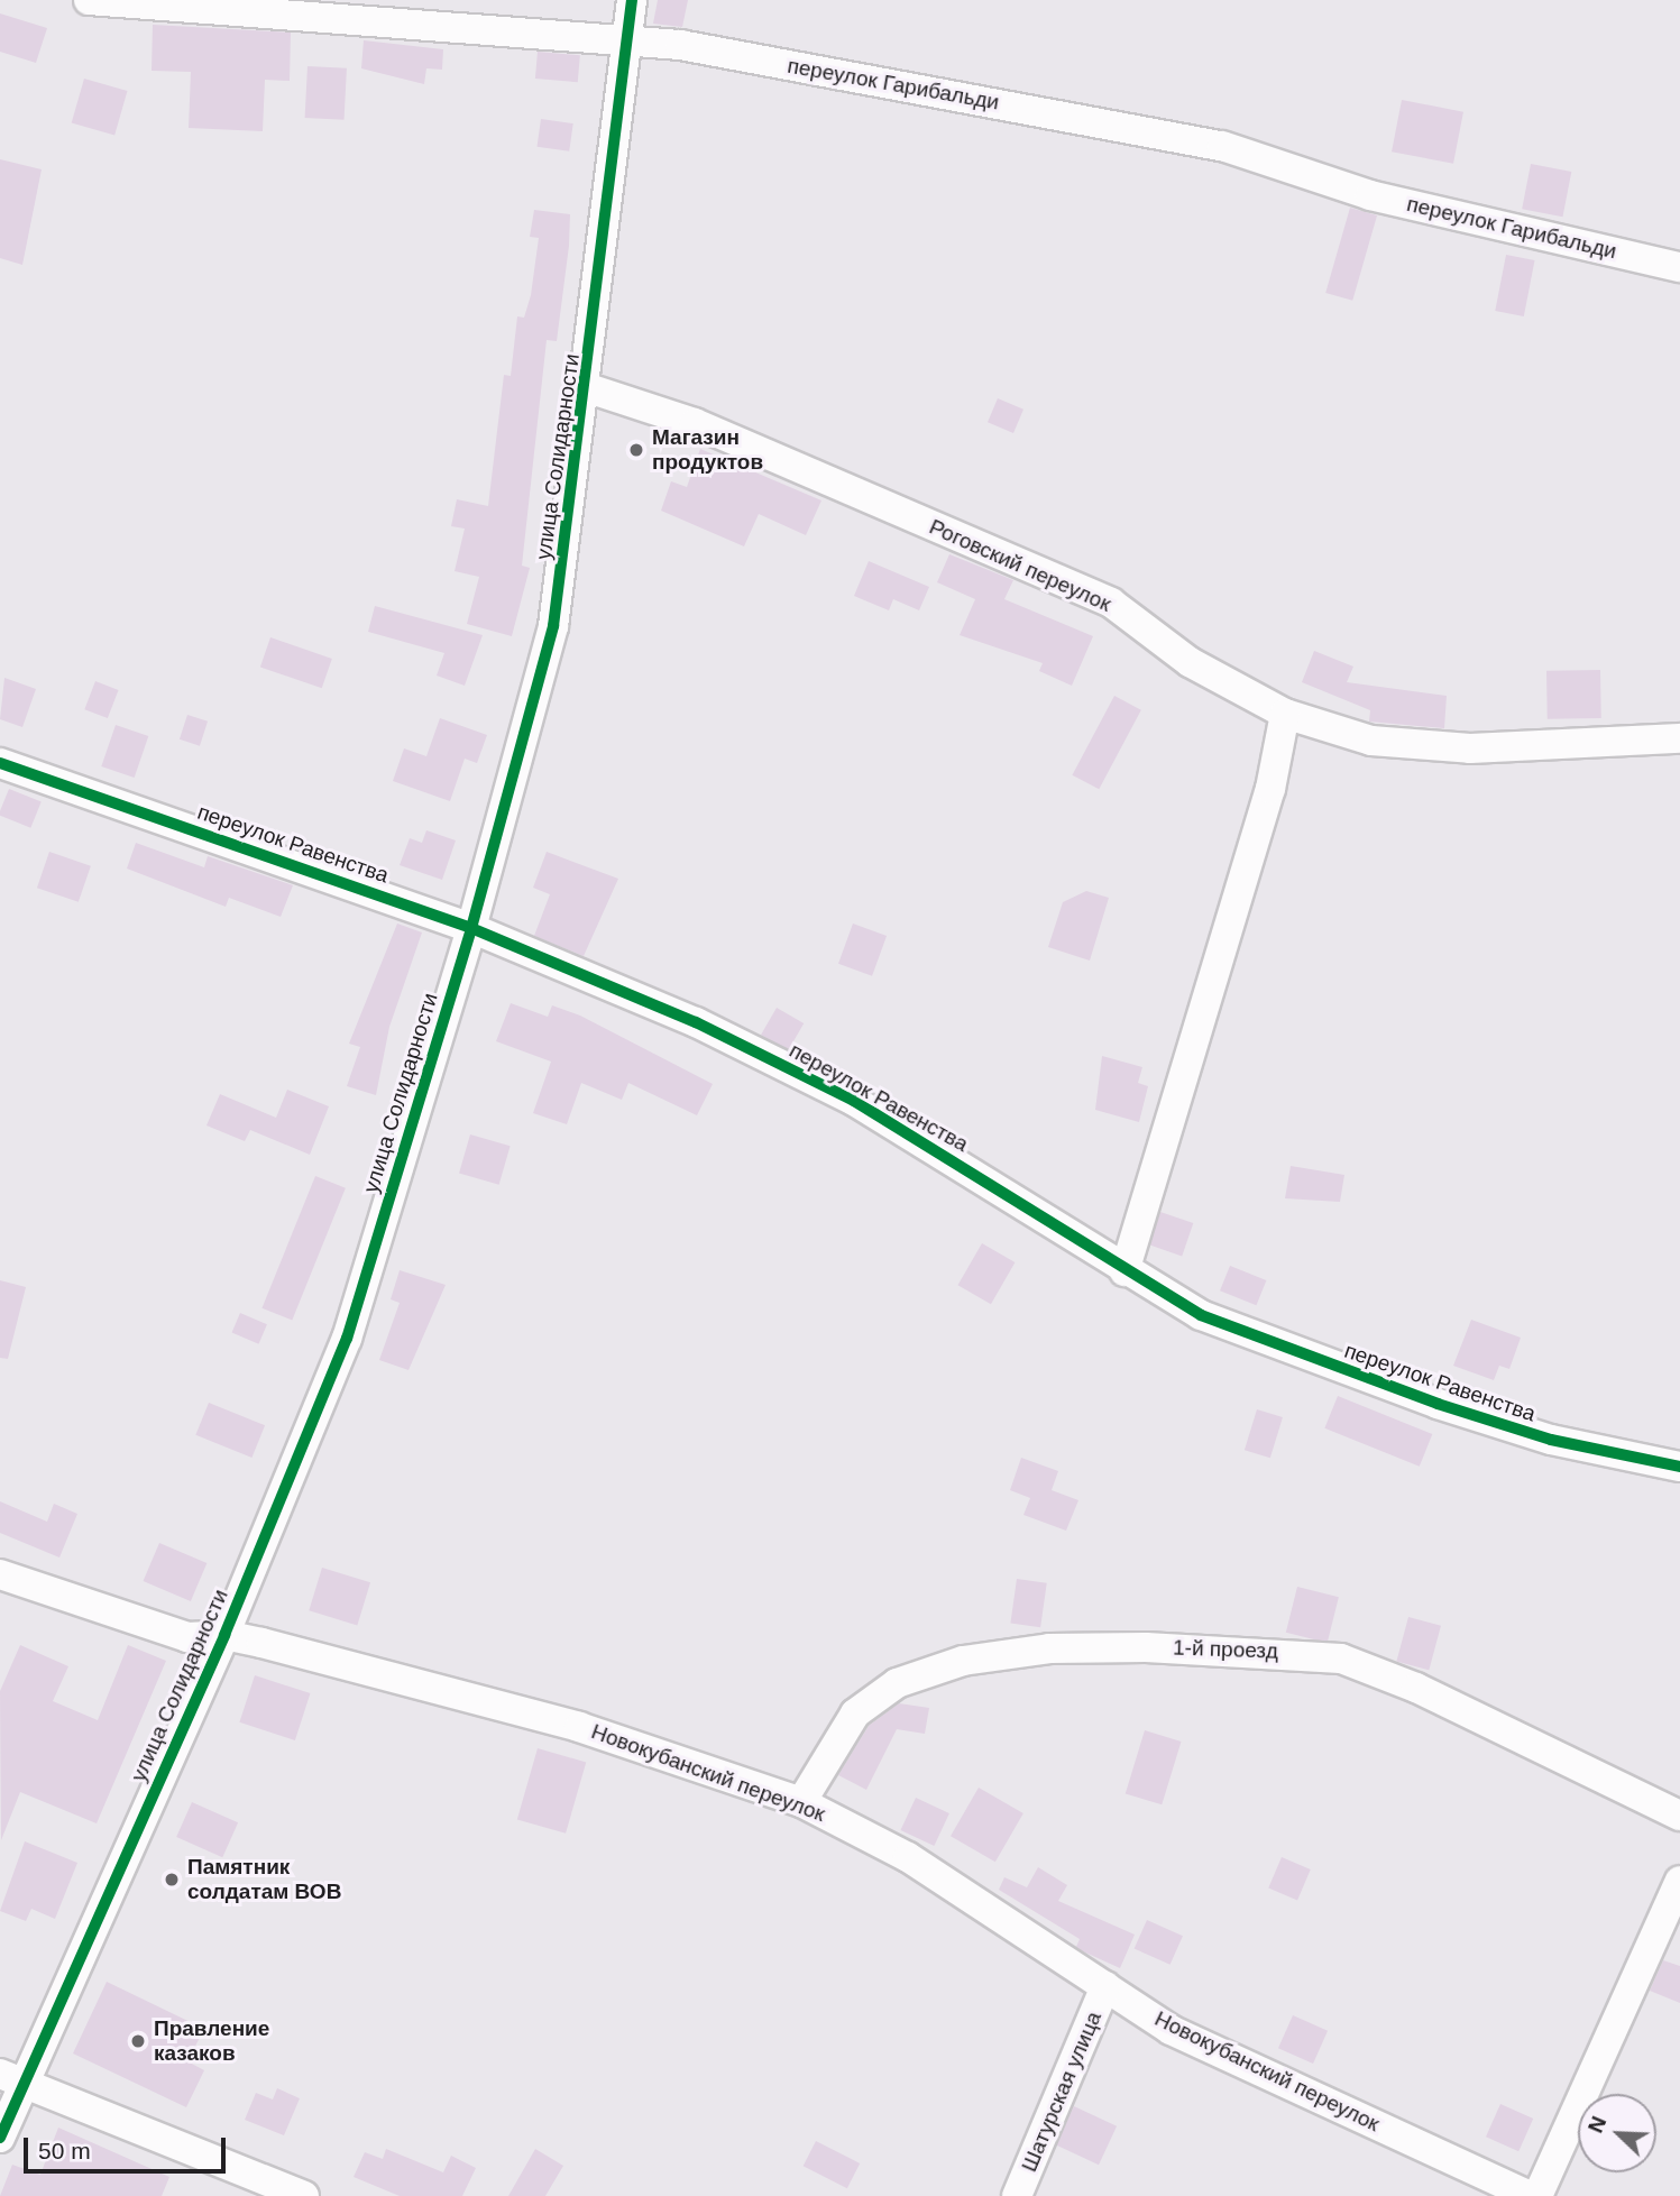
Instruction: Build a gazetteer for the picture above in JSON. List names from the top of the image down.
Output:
{
  "streets": {
    "street": [
      "переулок Гарибальди",
      "улица Солидарности",
      "Роговский переулок",
      "переулок Равенства",
      "1-й проезд",
      "Новокубанский переулок",
      "Шатурская улица"
    ]
  },
  "crossings": [
    ["переулок Гарибальди", "улица Солидарности"],
    ["улица Солидарности", "Роговский переулок"],
    ["улица Солидарности", "переулок Равенства"],
    ["улица Солидарности", "Новокубанский переулок"],
    ["1-й проезд", "Новокубанский переулок"],
    ["Новокубанский переулок", "Шатурская улица"]
  ],
  "places": ["Магазин продуктов", "Памятник солдатам ВОВ", "Правление казаков"],
  "scale_bar": "50 m",
  "north": "top left"
}
